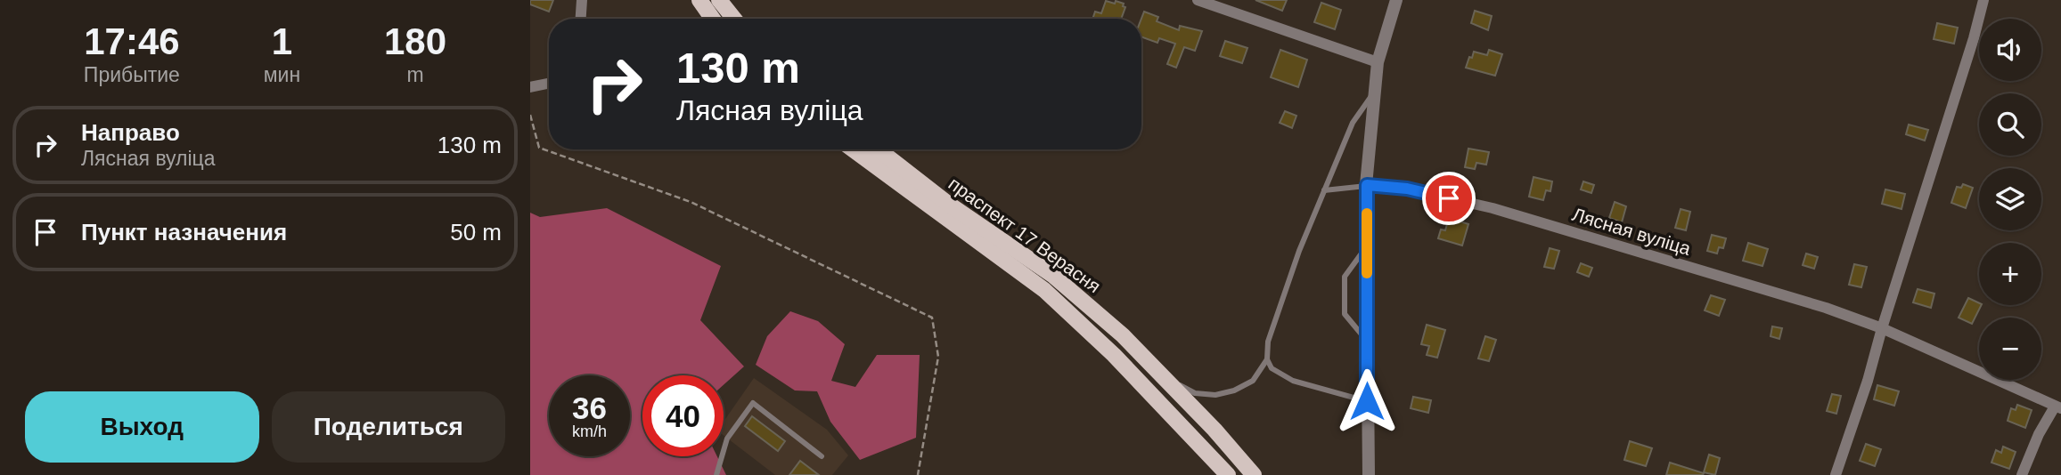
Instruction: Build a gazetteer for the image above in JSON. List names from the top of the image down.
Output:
{
  "streets": {
    "main road": ["праспект 17 Верасня"],
    "street": ["Лясная вуліца"]
  },
  "page": {
    "eta": [
      "17:46",
      "Прибытие",
      "1",
      "мин",
      "180",
      "m"
    ],
    "map_buttons": ["+", "−"],
    "turn": ["130 m", "Лясная вуліца"],
    "list": [
      {
        "name": "Направо",
        "note": "Лясная вуліца",
        "value": "130 m"
      },
      {
        "name": "Пункт назначения",
        "value": "50 m"
      }
    ],
    "speed": "36 km/h",
    "limit": "40",
    "buttons": ["Выход", "Поделиться"]
  }
}
